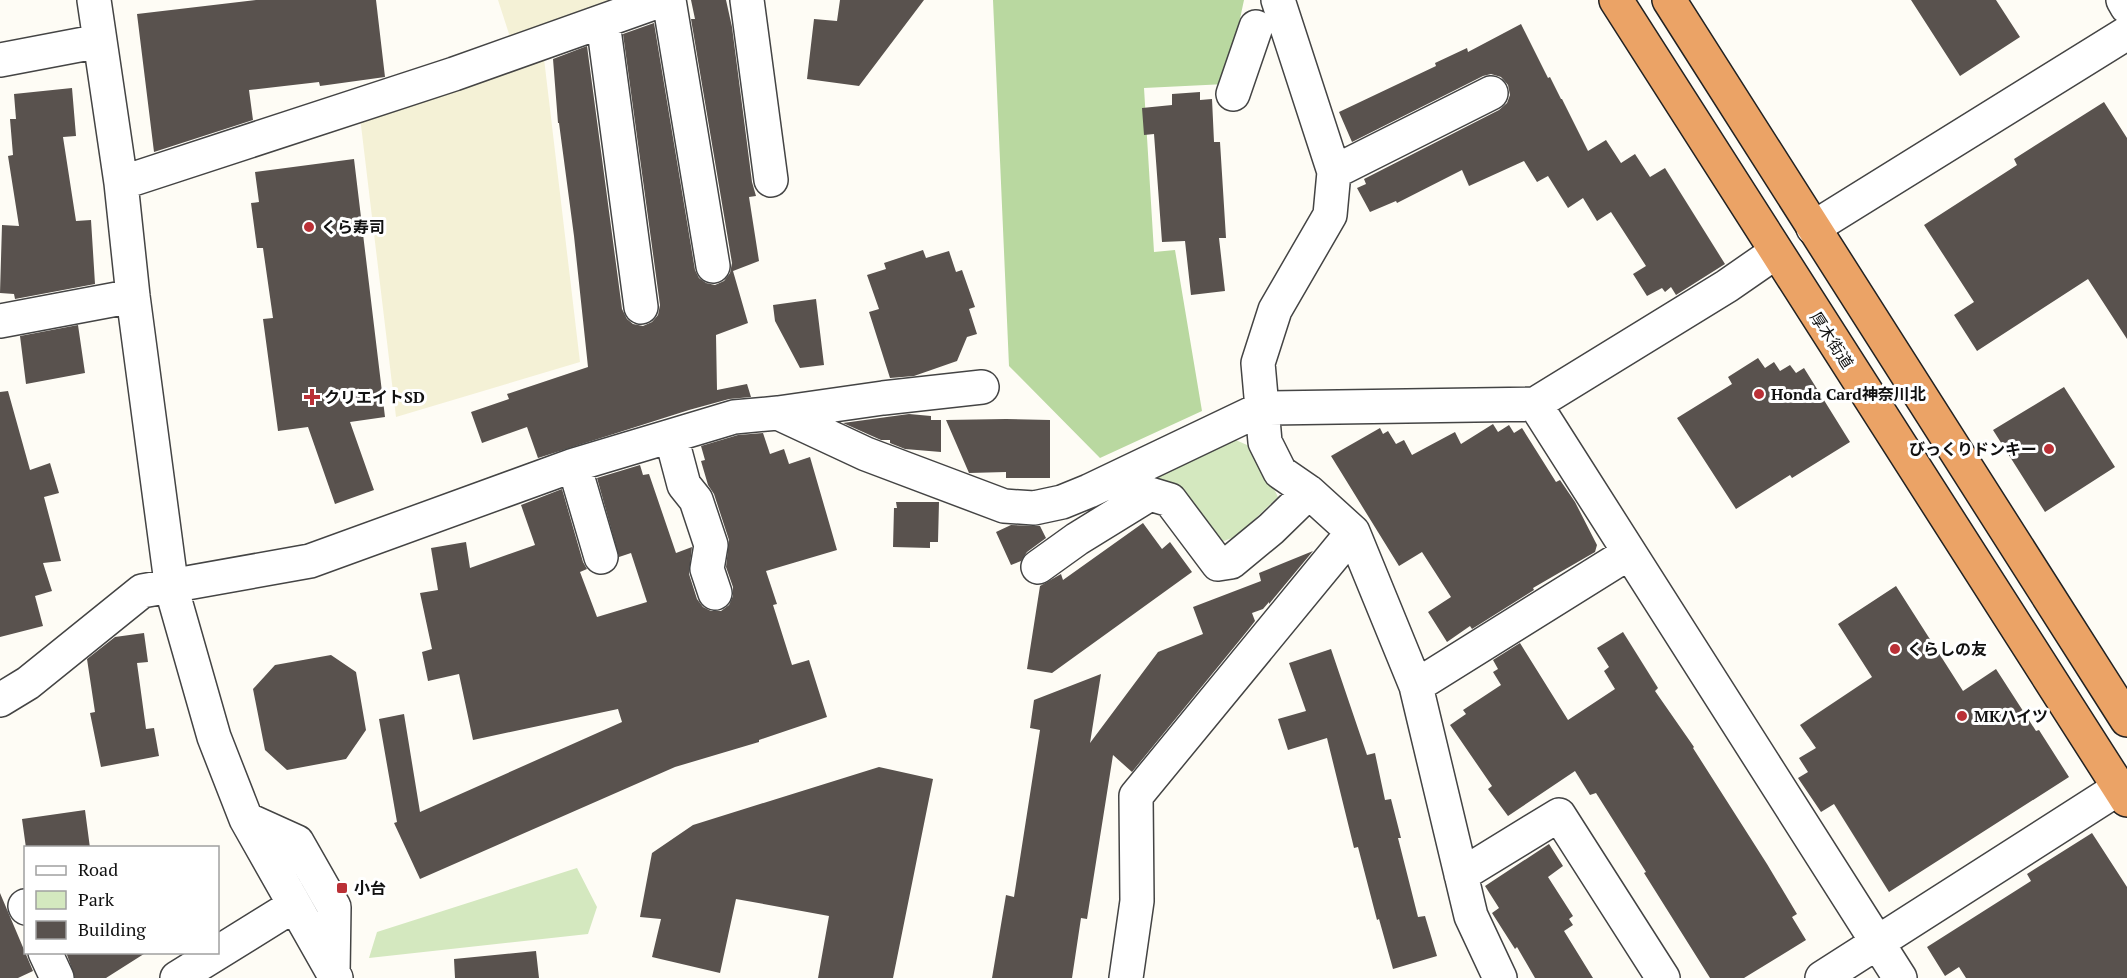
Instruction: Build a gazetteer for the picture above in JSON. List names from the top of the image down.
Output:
{
  "streets": {
    "highway": ["厚木街道"]
  },
  "places": {
    "other": [
      "くら寿司",
      "Honda Card神奈川北",
      "びっくりドンキー",
      "くらしの友",
      "MKハイツ"
    ],
    "health": ["クリエイトSD"],
    "transit": ["小台"]
  },
  "legend": ["Road", "Park", "Building"]
}
